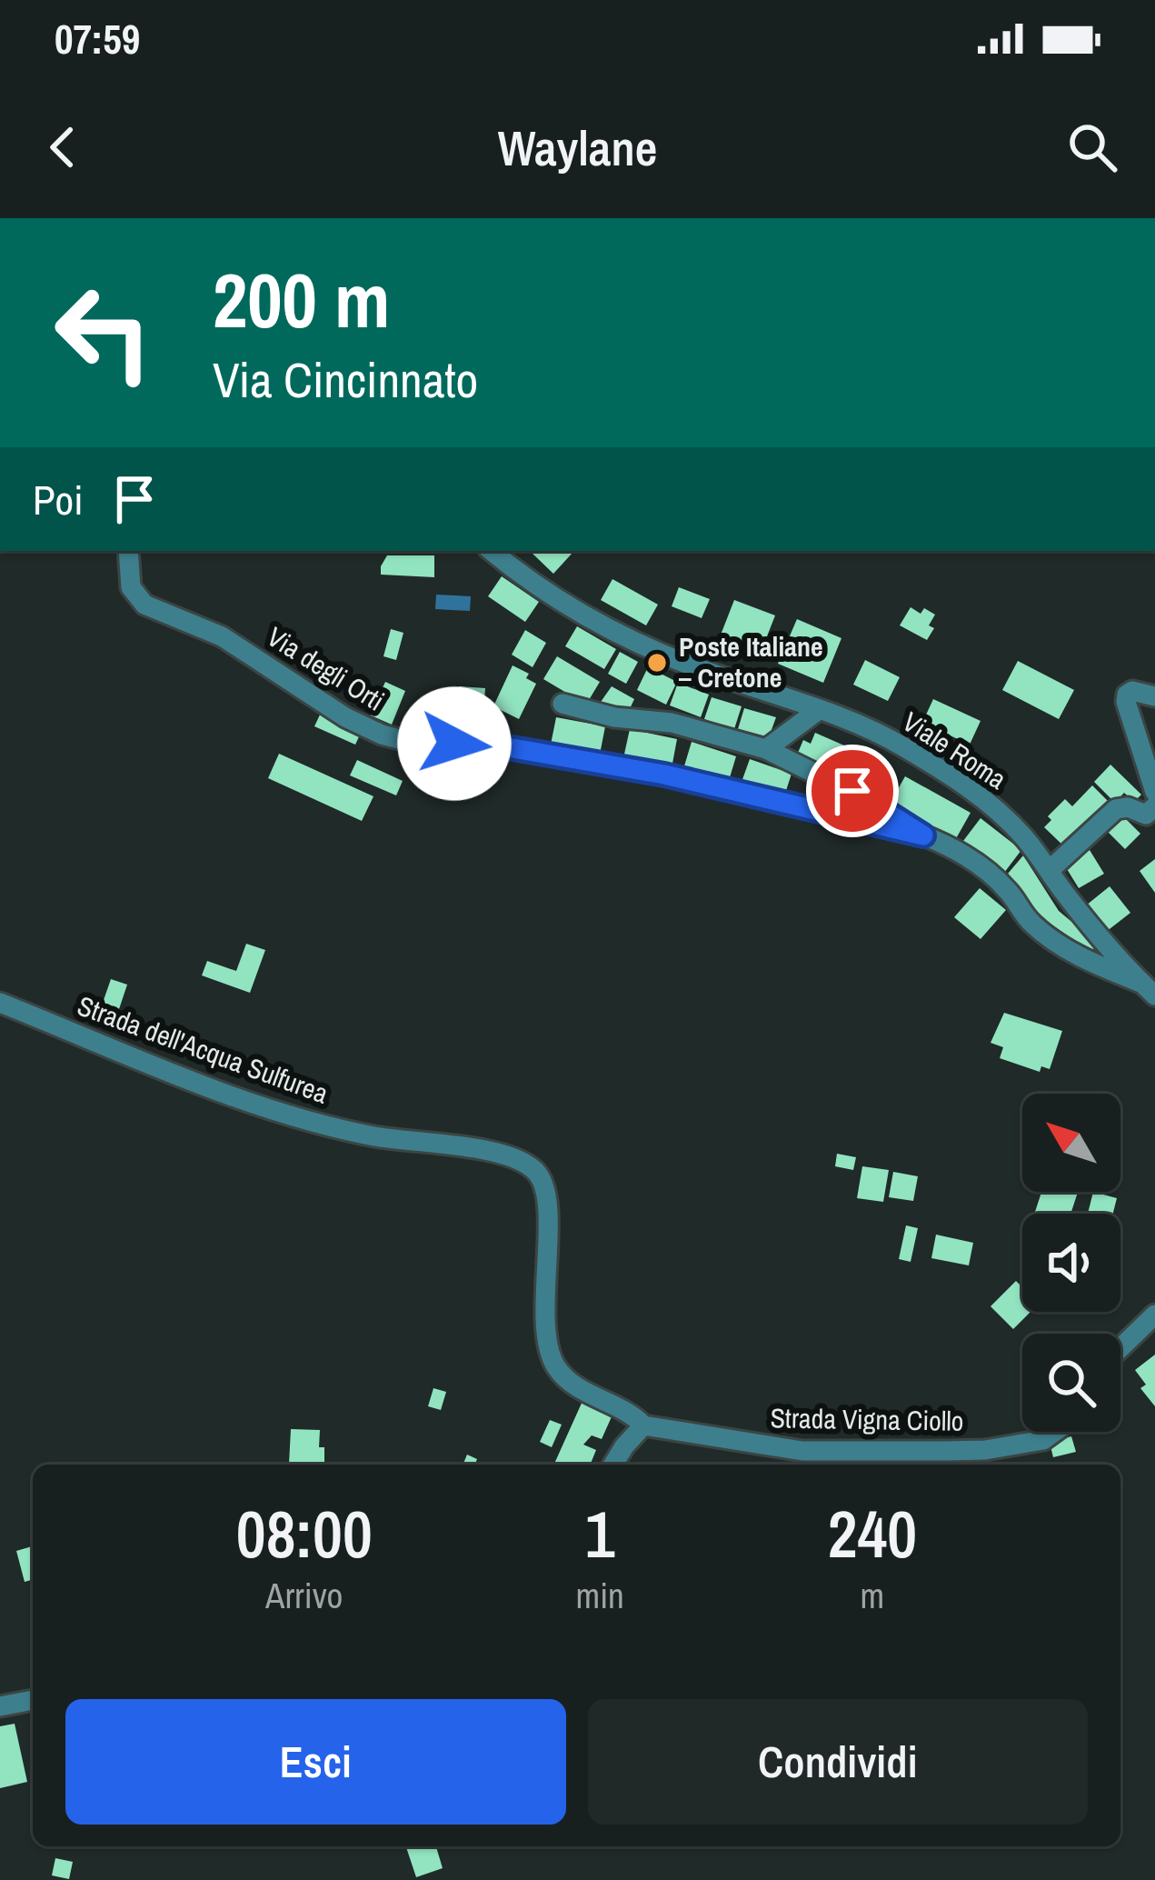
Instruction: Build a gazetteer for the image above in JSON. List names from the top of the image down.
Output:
{
  "streets": {
    "street": [
      "Via degli Orti",
      "Viale Roma",
      "Strada dell'Acqua Sulfurea",
      "Strada Vigna Ciollo"
    ]
  },
  "crossings": [
    ["Via degli Orti", "Viale Roma"],
    ["Strada dell'Acqua Sulfurea", "Strada Vigna Ciollo"]
  ],
  "places": ["Poste Italiane – Cretone"],
  "north": "top left",
  "page": {
    "status": "07:59",
    "header": "Waylane",
    "turn": ["200 m", "Via Cincinnato"],
    "then": "Poi",
    "eta": [
      "08:00",
      "Arrivo",
      "1",
      "min",
      "240",
      "m"
    ],
    "buttons": ["Esci", "Condividi"]
  }
}
